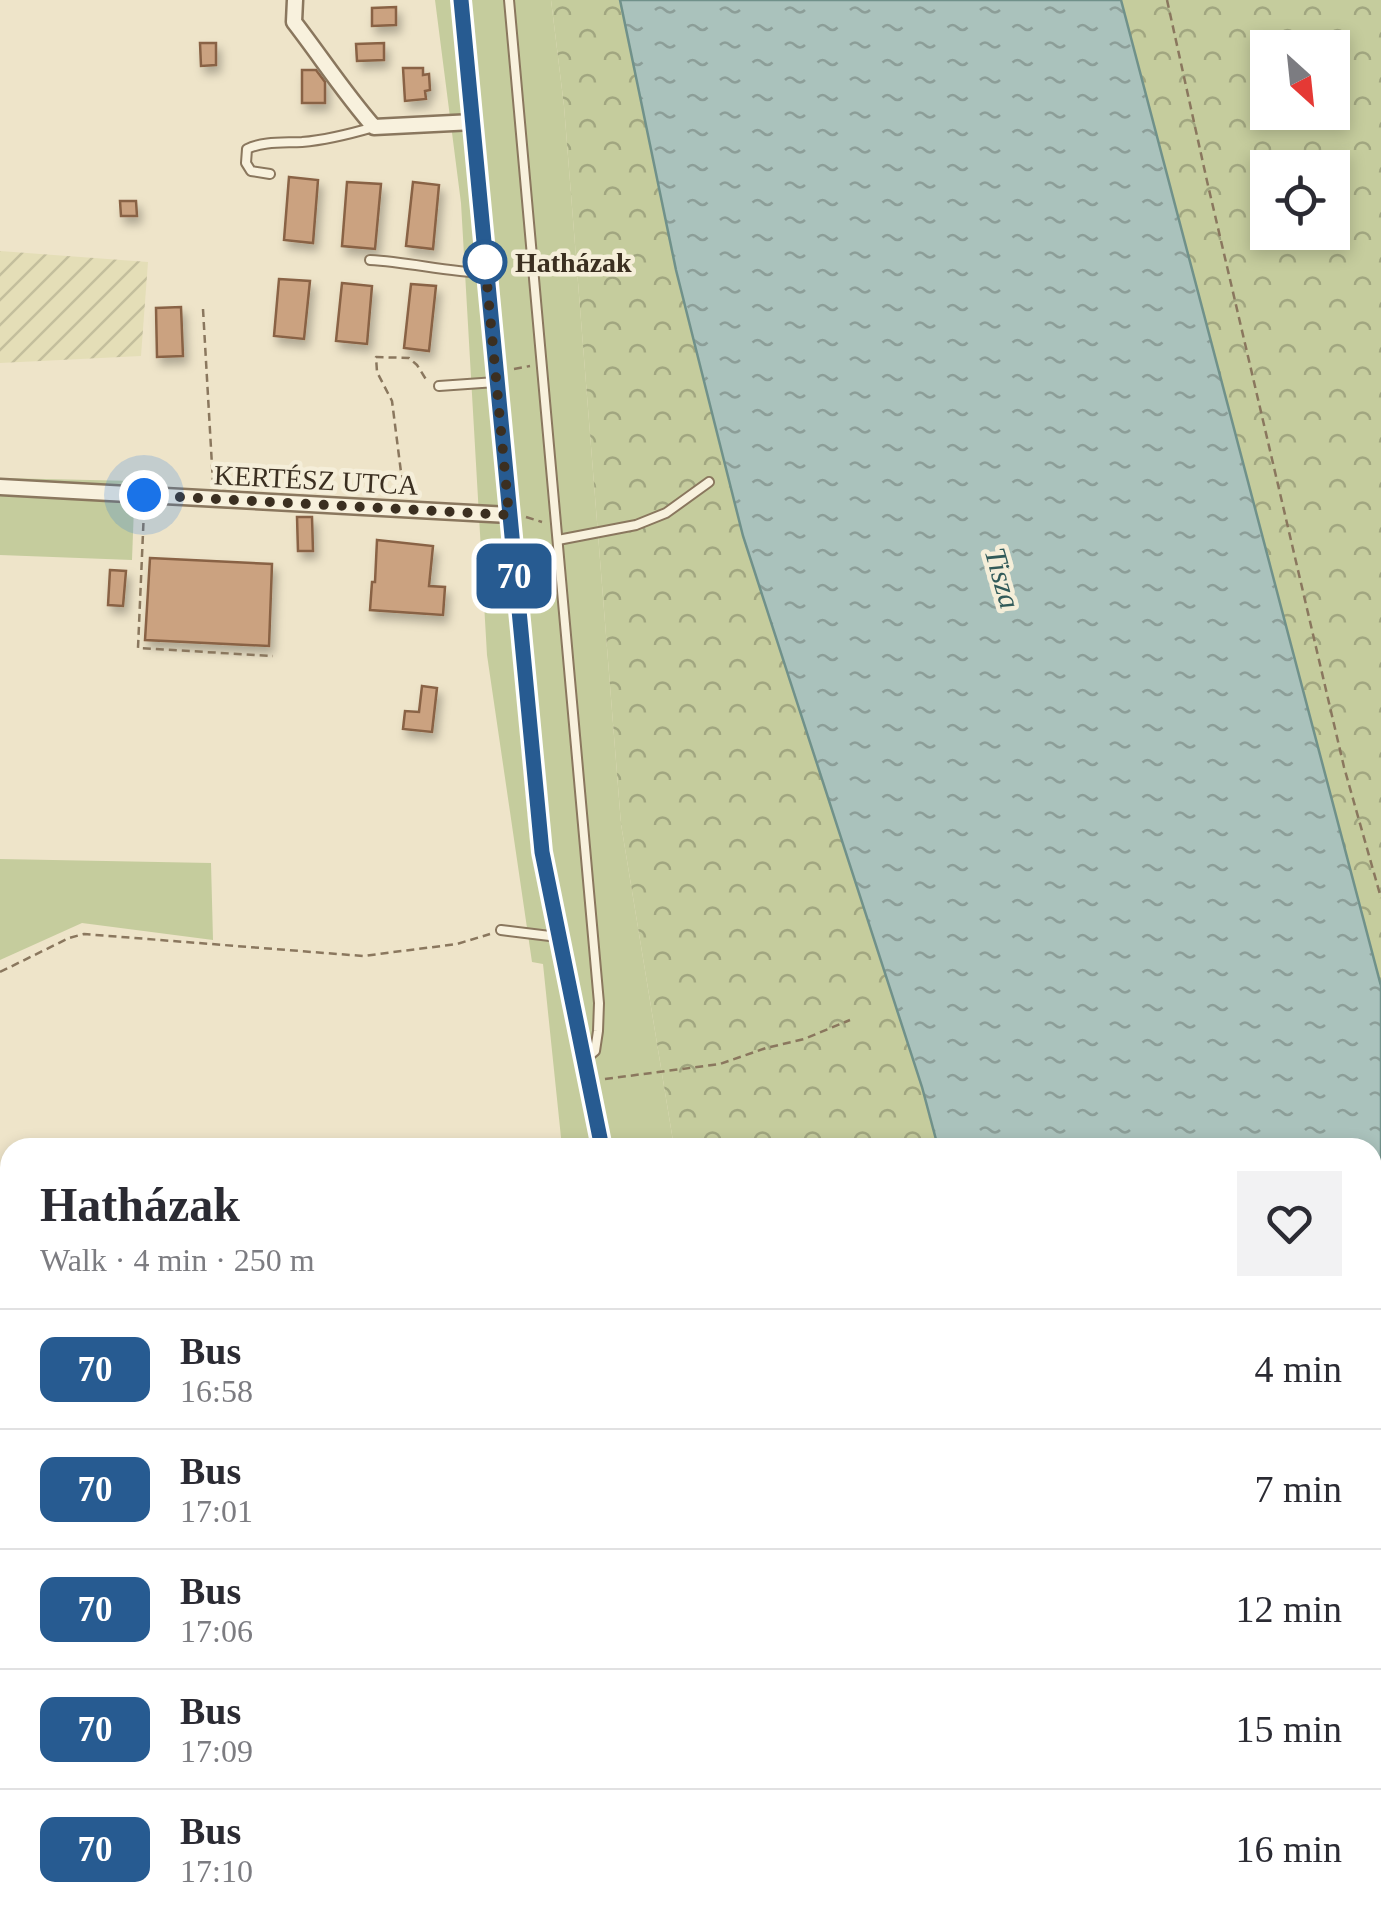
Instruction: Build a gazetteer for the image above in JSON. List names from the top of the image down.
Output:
{
  "streets": {
    "street": ["KERTÉSZ UTCA"]
  },
  "water": ["Tisza"],
  "places": ["Hatházak"],
  "lines": ["bus line 70"],
  "north": "bottom right",
  "page": {
    "on_map": "70",
    "heading": ["Hatházak", "Walk · 4 min · 250 m"],
    "list": [
      {
        "mark": "70",
        "name": "Bus",
        "note": "16:58",
        "value": "4 min"
      },
      {
        "mark": "70",
        "name": "Bus",
        "note": "17:01",
        "value": "7 min"
      },
      {
        "mark": "70",
        "name": "Bus",
        "note": "17:06",
        "value": "12 min"
      },
      {
        "mark": "70",
        "name": "Bus",
        "note": "17:09",
        "value": "15 min"
      },
      {
        "mark": "70",
        "name": "Bus",
        "note": "17:10",
        "value": "16 min"
      }
    ]
  }
}
